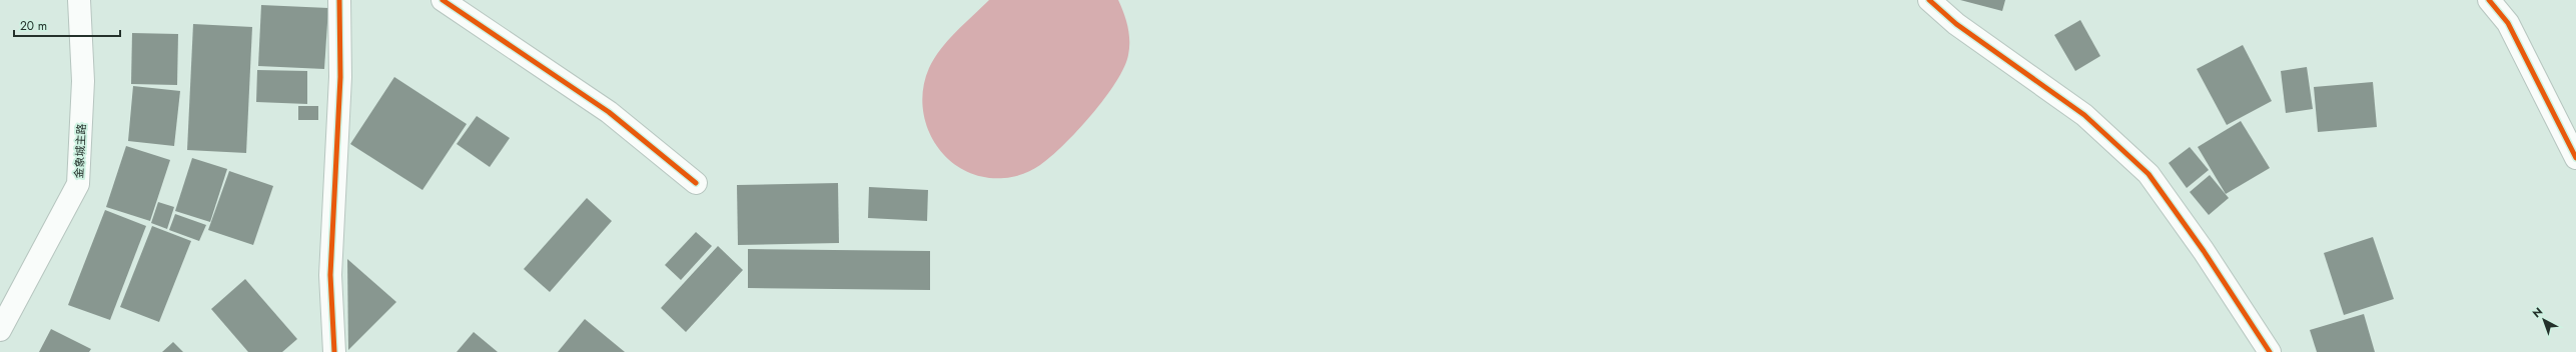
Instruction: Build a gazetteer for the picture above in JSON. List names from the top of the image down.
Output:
{
  "streets": {
    "street": ["金象城主路"]
  },
  "scale_bar": "20 m",
  "north": "top left"
}
